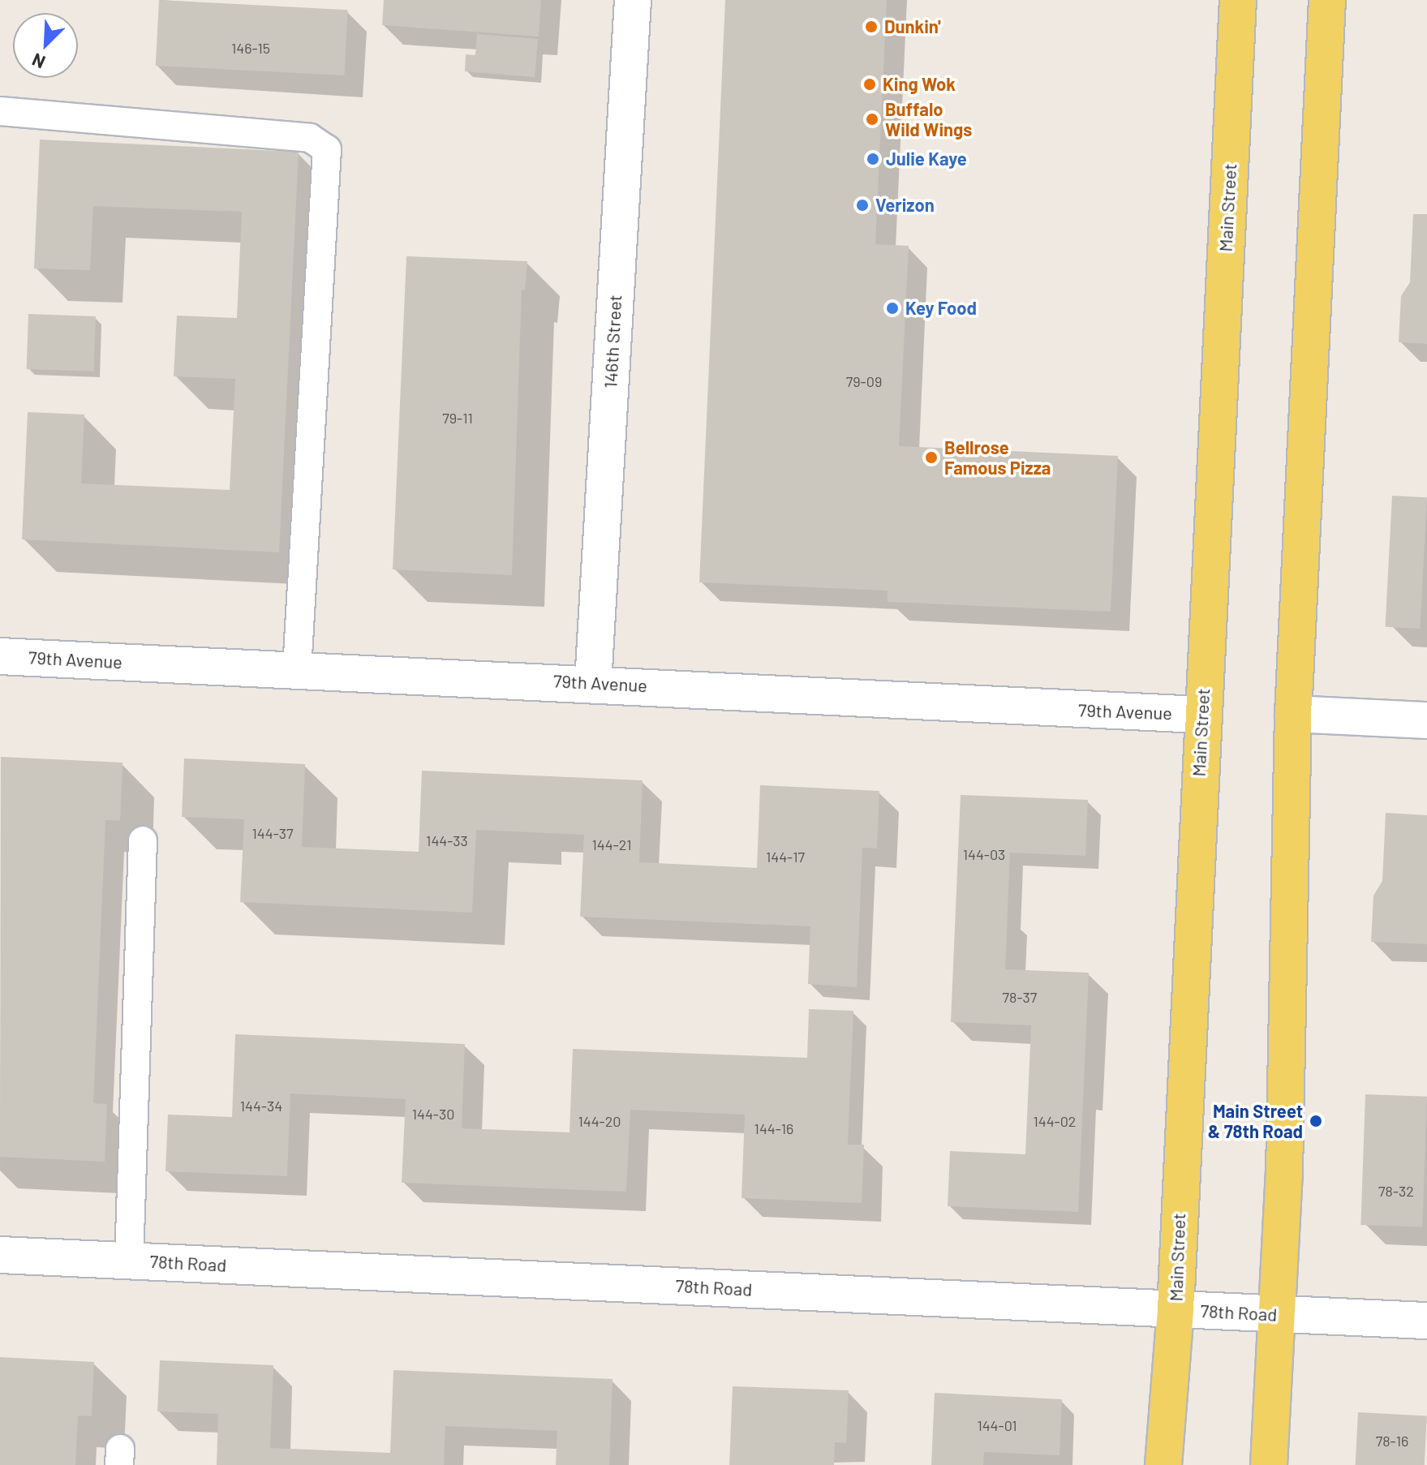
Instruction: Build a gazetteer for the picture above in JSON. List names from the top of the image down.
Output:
{
  "streets": {
    "main road": ["Main Street"],
    "street": ["146th Street", "79th Avenue", "78th Road"]
  },
  "crossings": [
    ["Main Street", "79th Avenue"],
    ["Main Street", "78th Road"],
    ["146th Street", "79th Avenue"]
  ],
  "places": [
    "Dunkin'",
    "King Wok",
    "Buffalo Wild Wings",
    "Julie Kaye",
    "Verizon",
    "Key Food",
    "Bellrose Famous Pizza",
    "Main Street & 78th Road"
  ],
  "house_numbers": [
    "146-15",
    "79-09",
    "79-11",
    "144-37",
    "144-33",
    "144-21",
    "144-03",
    "144-17",
    "78-37",
    "144-34",
    "144-30",
    "144-20",
    "144-02",
    "144-16",
    "78-32",
    "144-01",
    "78-16"
  ],
  "north": "bottom left"
}
